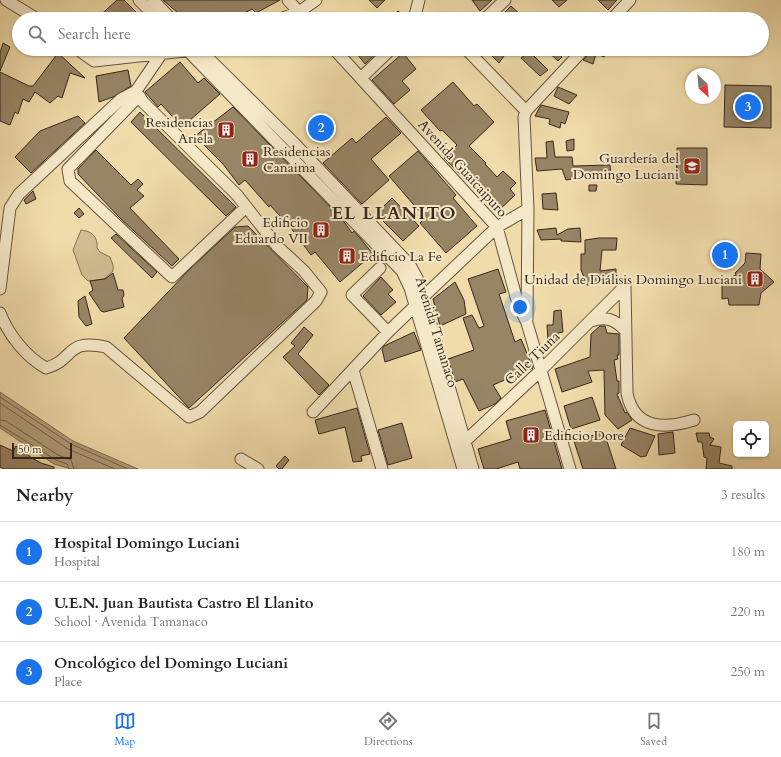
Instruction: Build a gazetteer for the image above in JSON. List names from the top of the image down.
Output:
{
  "streets": {
    "street": ["Avenida Guaicaipuro", "Avenida Tamanaco", "Calle Tiuna"]
  },
  "crossings": [
    ["Avenida Guaicaipuro", "Calle Tiuna"],
    ["Avenida Tamanaco", "Calle Tiuna"]
  ],
  "districts": ["EL LLANITO"],
  "places": {
    "building": [
      "Residencias Ariela",
      "Residencias Canaima",
      "Edificio Eduardo VII",
      "Edificio La Fe",
      "Unidad de Diálisis Domingo Luciani",
      "Edificio Dore"
    ],
    "school or university": ["Guardería del Domingo Luciani"]
  },
  "scale_bar": "50 m",
  "north": "bottom right",
  "page": {
    "search": "Search here",
    "pins": ["3", "2", "1"],
    "scale": "50 m",
    "heading": ["Nearby", "3 results"],
    "list": [
      {
        "mark": "1",
        "name": "Hospital Domingo Luciani",
        "note": "Hospital",
        "value": "180 m"
      },
      {
        "mark": "2",
        "name": "U.E.N. Juan Bautista Castro El Llanito",
        "note": "School · Avenida Tamanaco",
        "value": "220 m"
      },
      {
        "mark": "3",
        "name": "Oncológico del Domingo Luciani",
        "note": "Place",
        "value": "250 m"
      }
    ],
    "nav": ["Map", "Directions", "Saved"]
  }
}
